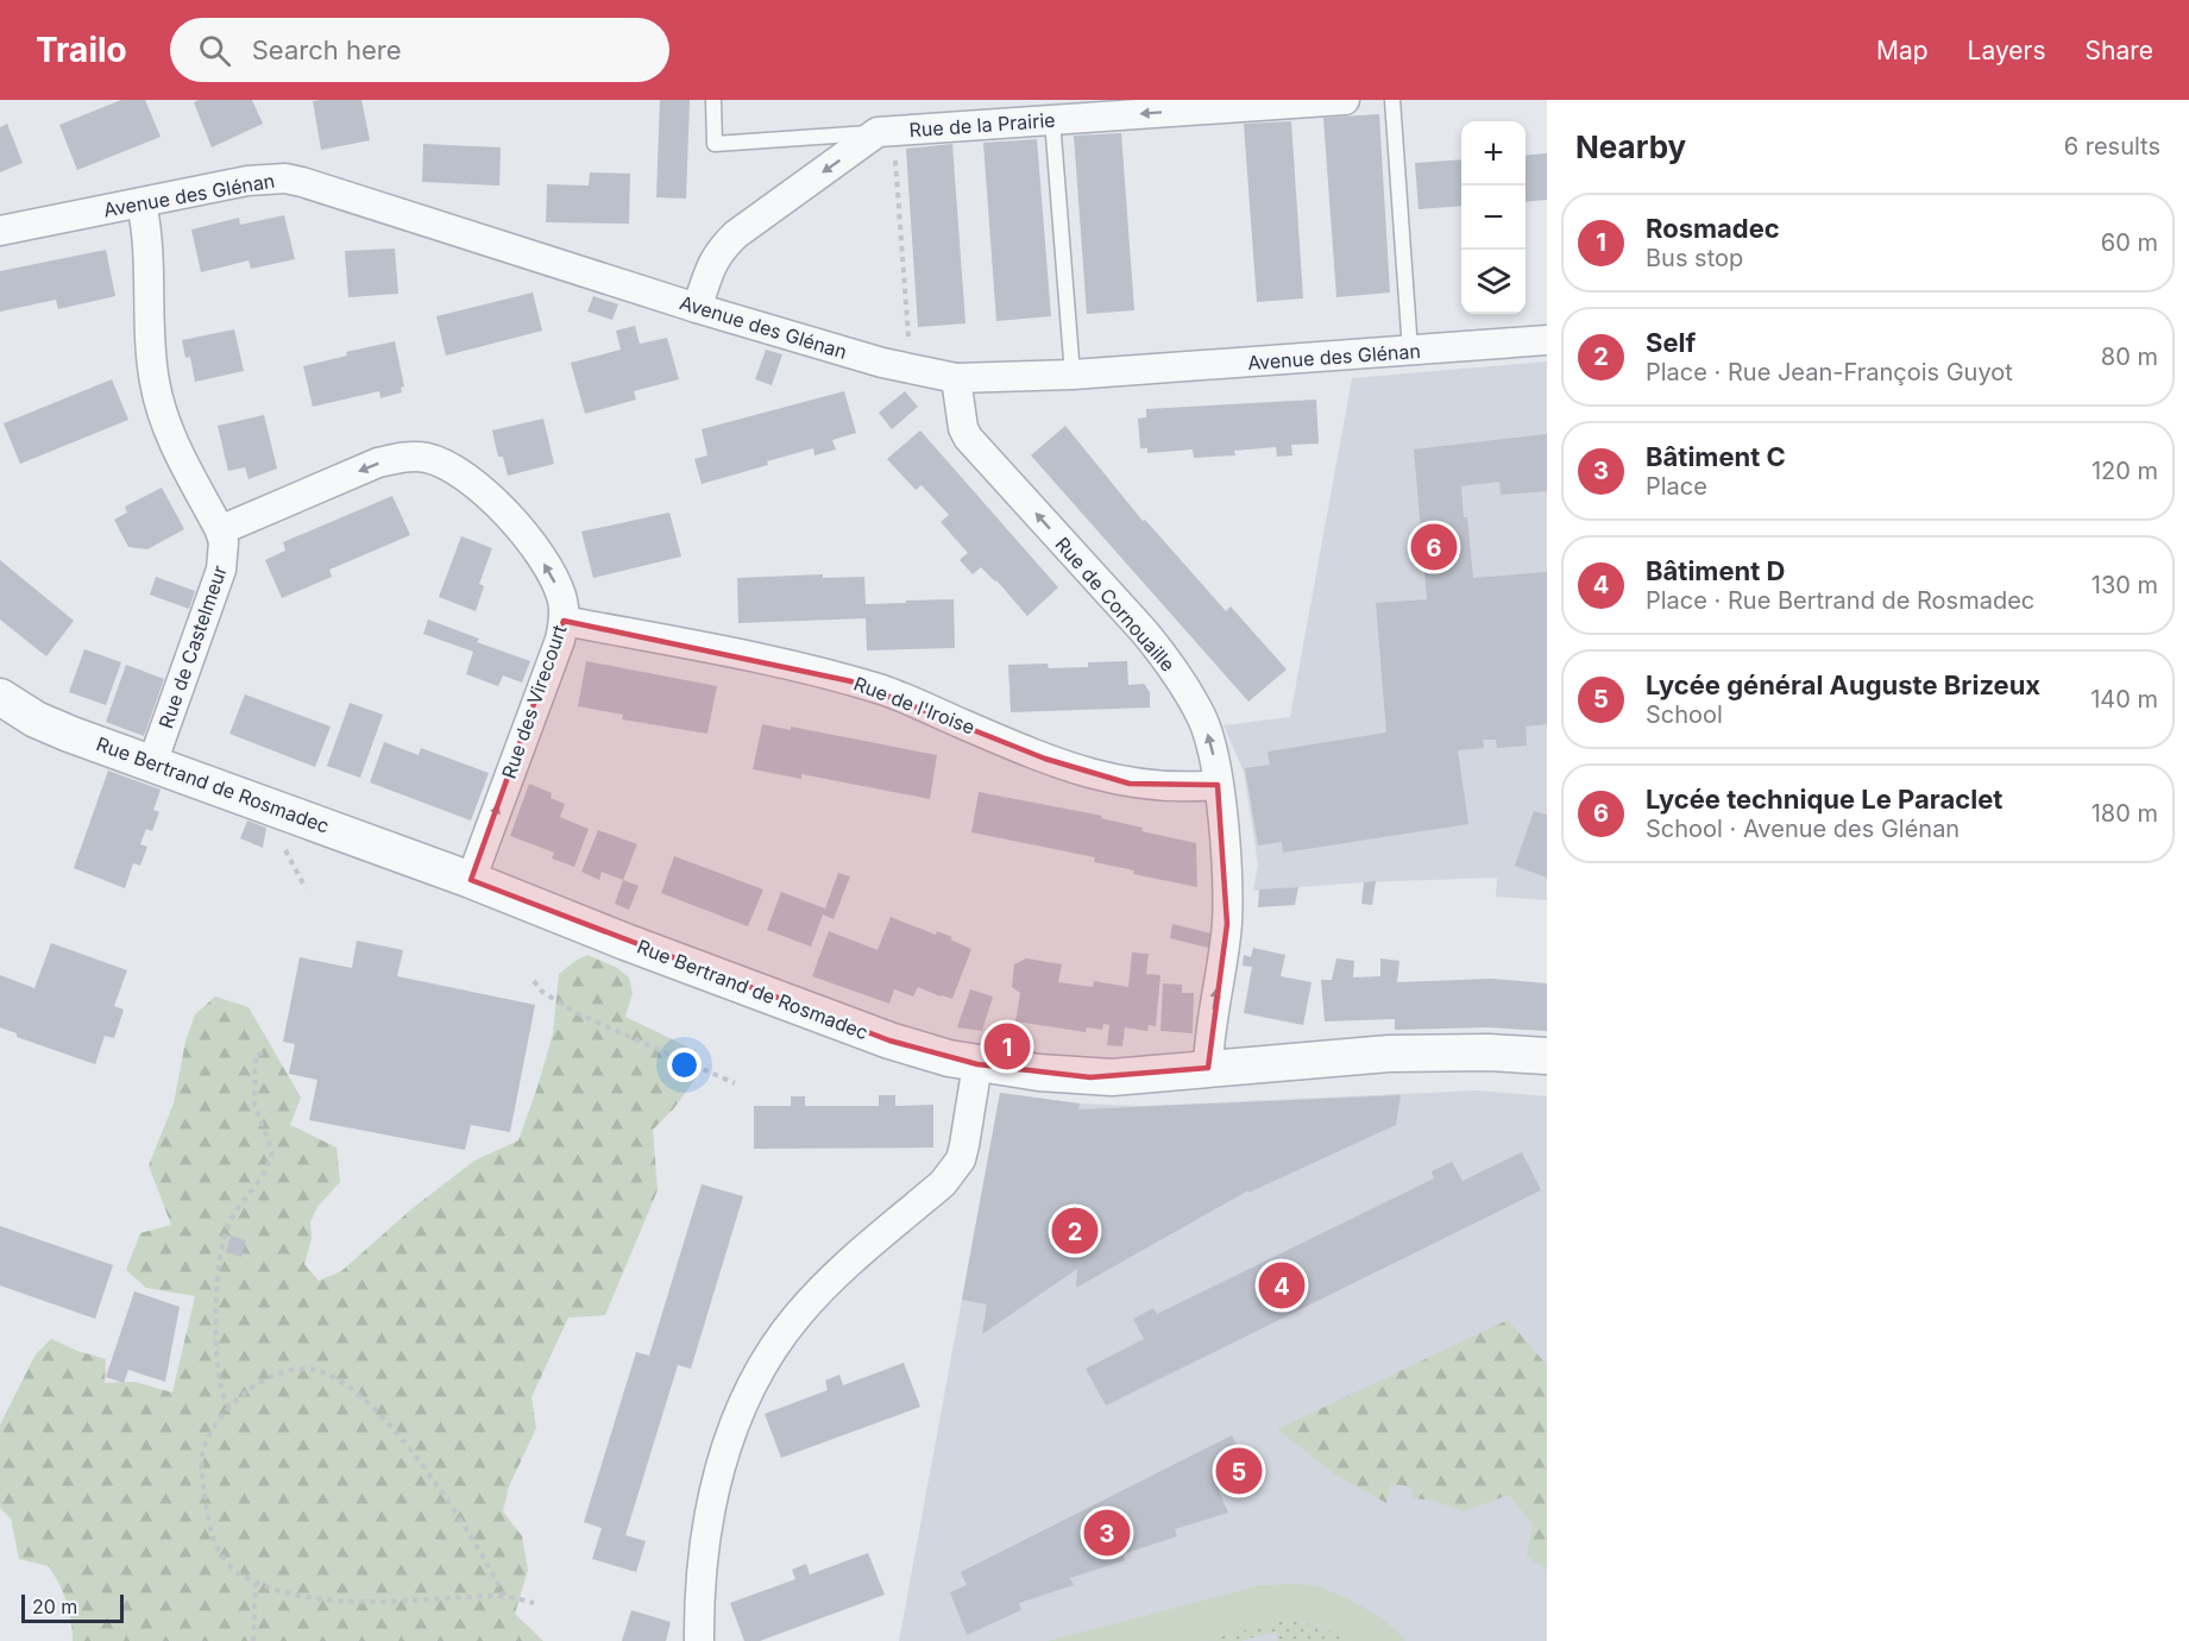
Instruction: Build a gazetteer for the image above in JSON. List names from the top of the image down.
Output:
{
  "streets": {
    "street": [
      "Rue de la Prairie",
      "Avenue des Glénan",
      "Rue de Cornouaille",
      "Rue de Castelmeur",
      "Rue des Virecourt",
      "Rue de l'Iroise",
      "Rue Bertrand de Rosmadec"
    ]
  },
  "crossings": [
    ["Avenue des Glénan", "Rue de Cornouaille"],
    ["Avenue des Glénan", "Rue de Castelmeur"],
    ["Rue de Cornouaille", "Rue de l'Iroise"],
    ["Rue de Cornouaille", "Rue Bertrand de Rosmadec"],
    ["Rue de Castelmeur", "Rue des Virecourt"],
    ["Rue de Castelmeur", "Rue Bertrand de Rosmadec"],
    ["Rue des Virecourt", "Rue de l'Iroise"],
    ["Rue des Virecourt", "Rue Bertrand de Rosmadec"]
  ],
  "one_way": ["Rue de la Prairie", "Rue de Cornouaille"],
  "scale_bar": "20 m",
  "page": {
    "header": "Trailo",
    "search": "Search here",
    "nav": ["Map", "Layers", "Share"],
    "heading": ["Nearby", "6 results"],
    "map_buttons": ["+", "−"],
    "list": [
      {
        "mark": "1",
        "name": "Rosmadec",
        "note": "Bus stop",
        "value": "60 m"
      },
      {
        "mark": "2",
        "name": "Self",
        "note": "Place · Rue Jean-François Guyot",
        "value": "80 m"
      },
      {
        "mark": "3",
        "name": "Bâtiment C",
        "note": "Place",
        "value": "120 m"
      },
      {
        "mark": "4",
        "name": "Bâtiment D",
        "note": "Place · Rue Bertrand de Rosmadec",
        "value": "130 m"
      },
      {
        "mark": "5",
        "name": "Lycée général Auguste Brizeux",
        "note": "School",
        "value": "140 m"
      },
      {
        "mark": "6",
        "name": "Lycée technique Le Paraclet",
        "note": "School · Avenue des Glénan",
        "value": "180 m"
      }
    ],
    "pins": [
      "6",
      "1",
      "2",
      "4",
      "5",
      "3"
    ],
    "scale": "20 m"
  }
}
